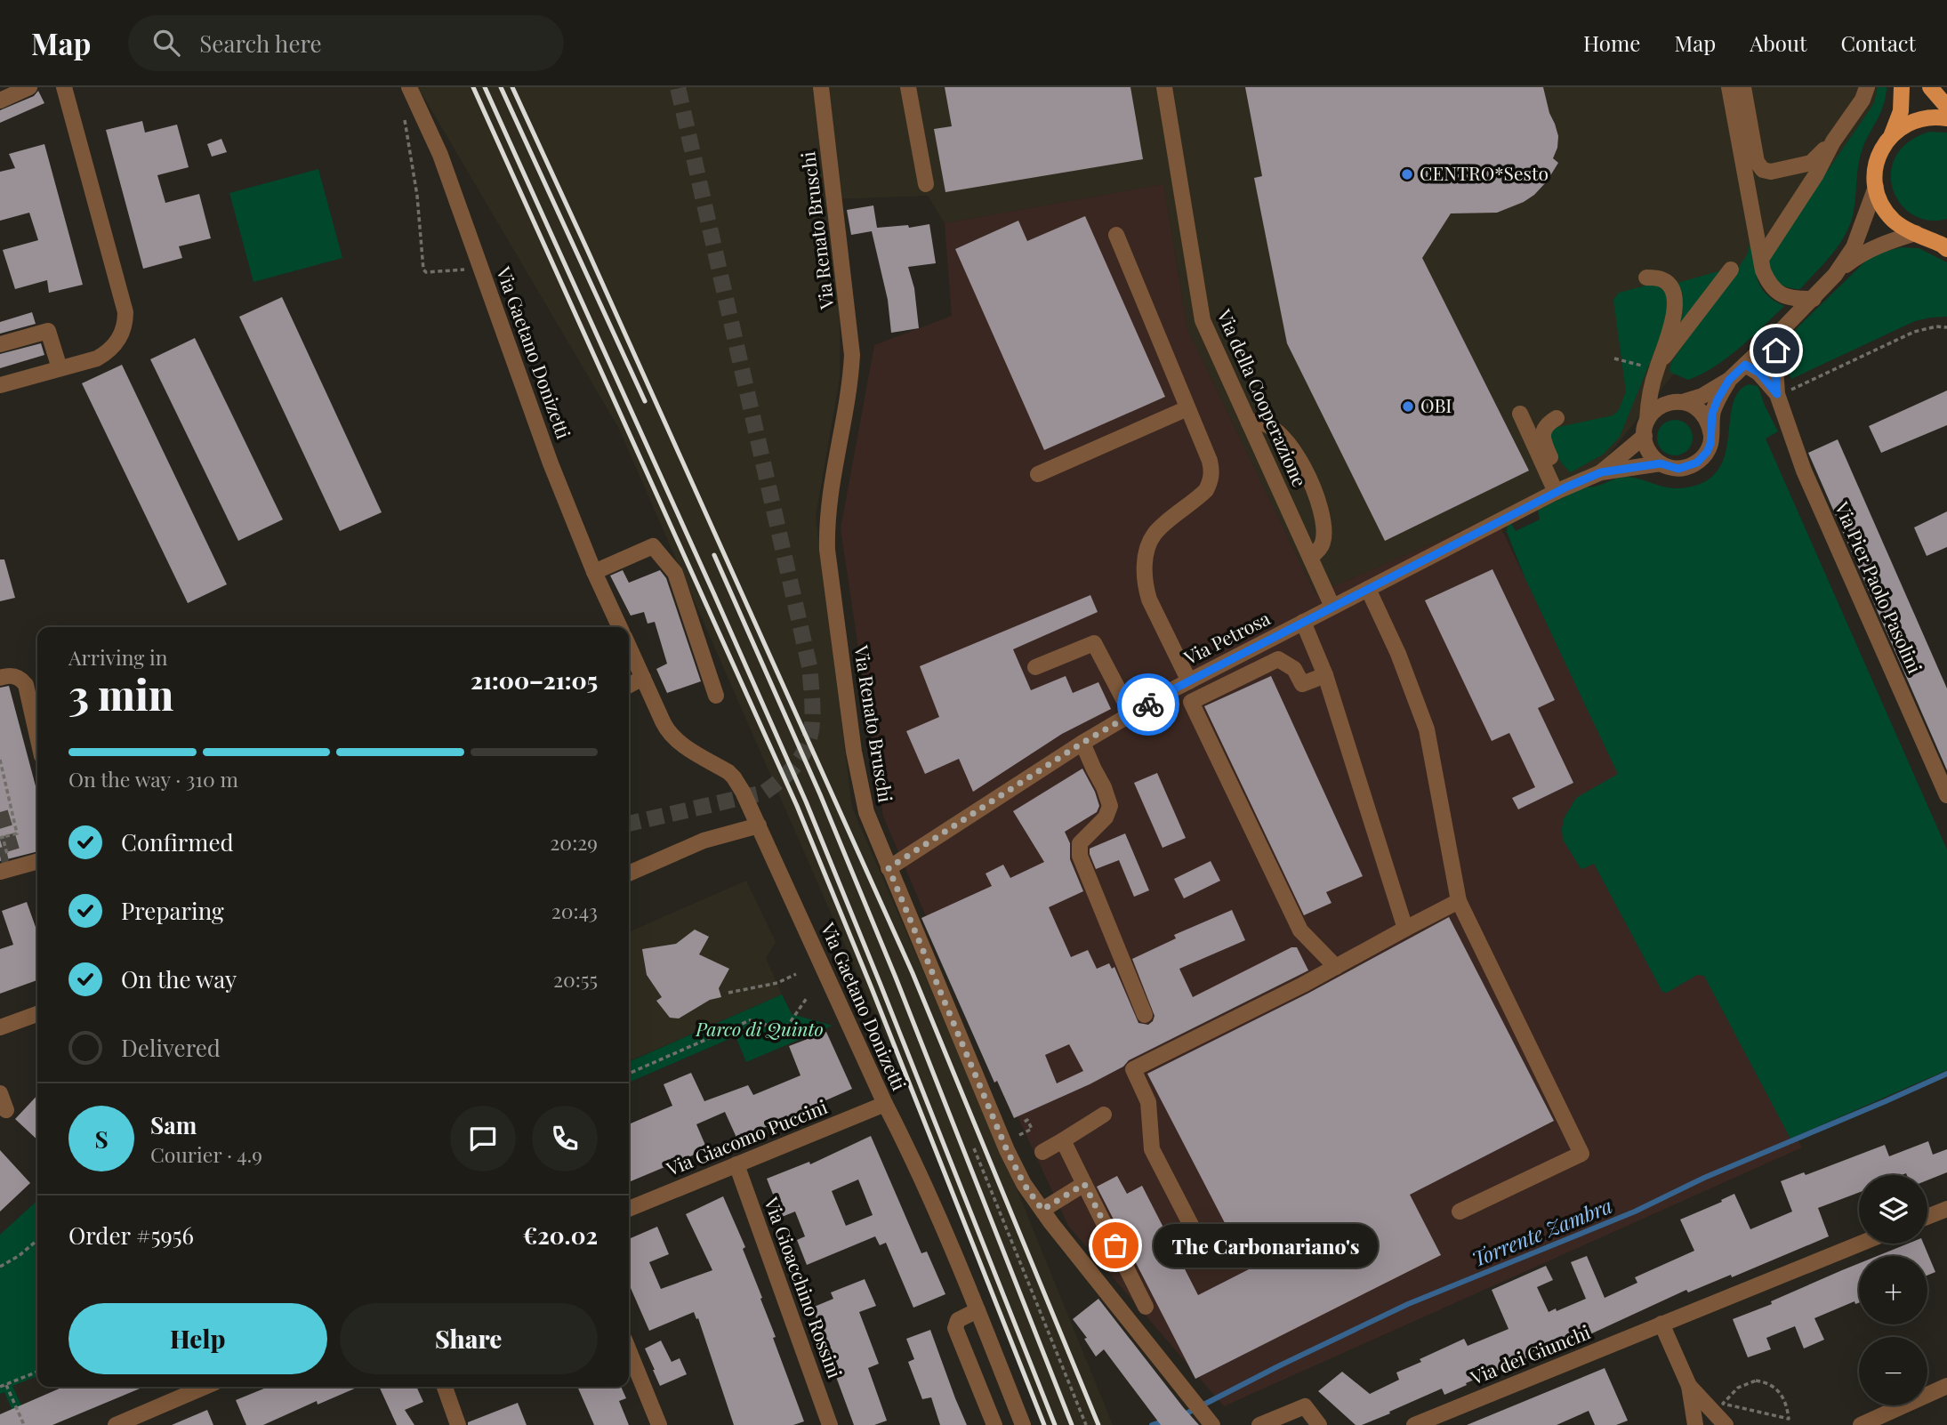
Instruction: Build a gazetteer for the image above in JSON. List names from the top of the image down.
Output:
{
  "streets": {
    "street": [
      "Via Renato Bruschi",
      "Via Gaetano Donizetti",
      "Via della Cooperazione",
      "Via Pier Paolo Pasolini",
      "Via Petrosa",
      "Via Giacomo Puccini",
      "Via Gioacchino Rossini",
      "Via dei Giunchi"
    ]
  },
  "crossings": [
    ["Via Renato Bruschi", "Via Petrosa"],
    ["Via Gaetano Donizetti", "Via Giacomo Puccini"],
    ["Via della Cooperazione", "Via Petrosa"],
    ["Via Pier Paolo Pasolini", "Via Petrosa"],
    ["Via Giacomo Puccini", "Via Gioacchino Rossini"]
  ],
  "water": ["Torrente Zambra"],
  "parks": ["Parco di Quinto"],
  "places": ["CENTRO*Sesto", "OBI", "The Carbonariano's"],
  "page": {
    "header": "Map",
    "search": "Search here",
    "nav": [
      "Home",
      "Map",
      "About",
      "Contact"
    ],
    "heading": ["3 min", "Arriving in", "21:00–21:05"],
    "panel": [
      "Sam",
      "Courier · 4.9",
      "Order #5956",
      "€20.02"
    ],
    "bar": "On the way · 310 m",
    "list": [
      ["Confirmed", "20:29"],
      ["Preparing", "20:43"],
      ["On the way", "20:55"],
      "Delivered"
    ],
    "round": "S",
    "map_buttons": ["+", "−"],
    "bubble": "The Carbonariano's",
    "buttons": ["Help", "Share"]
  }
}
